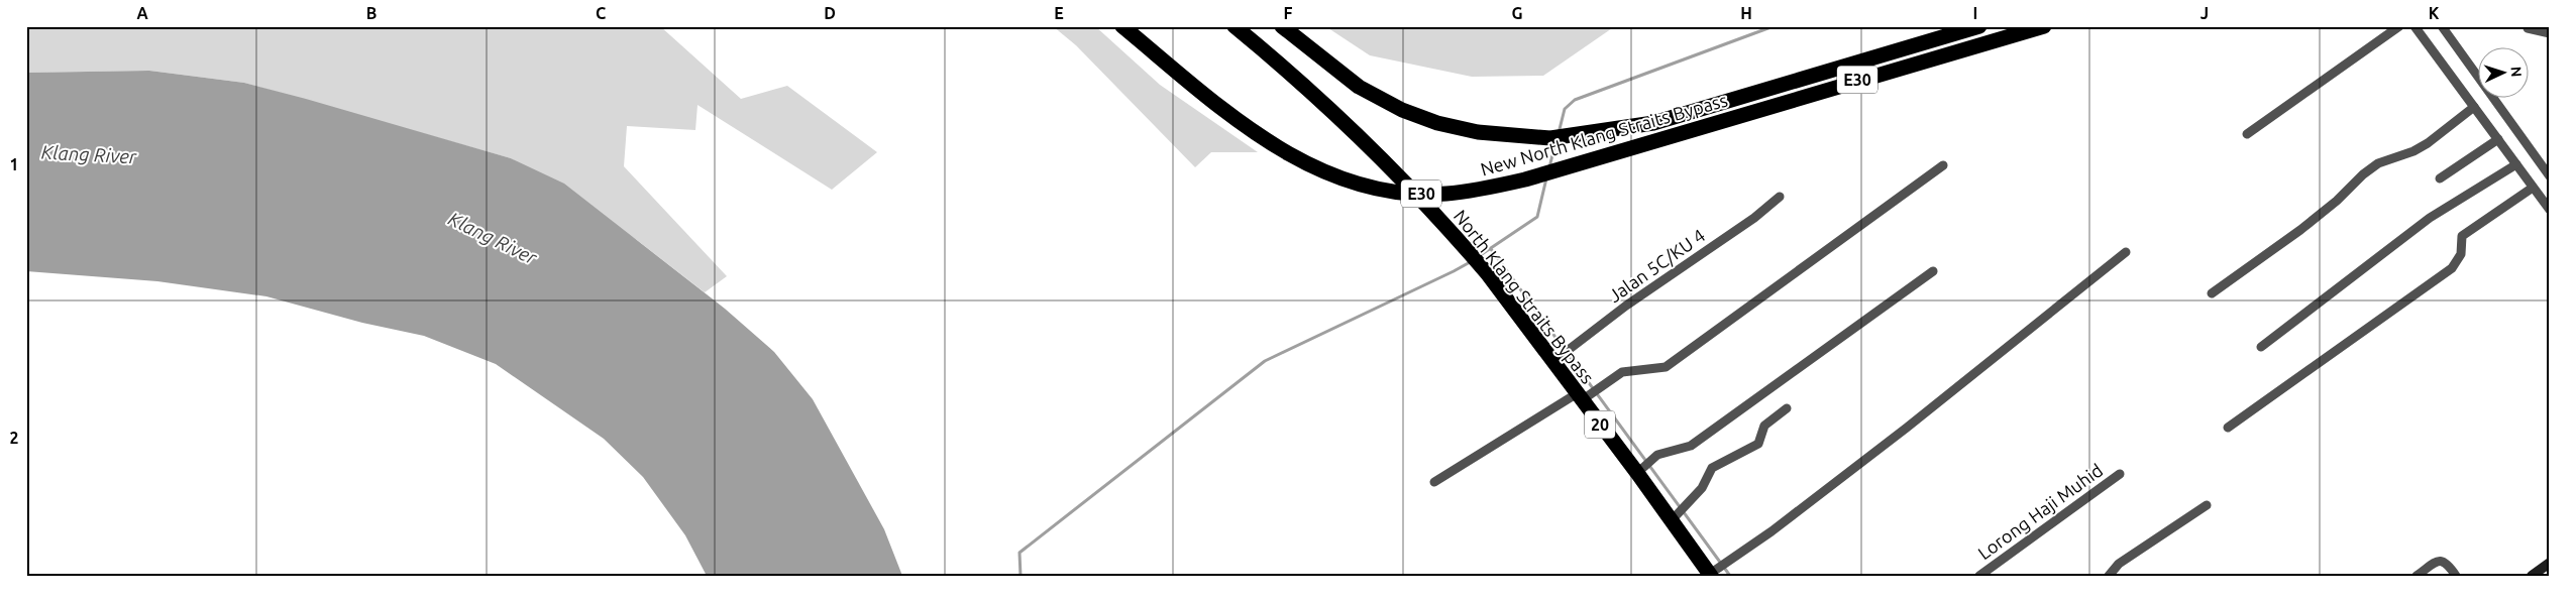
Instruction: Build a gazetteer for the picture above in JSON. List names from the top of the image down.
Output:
{
  "streets": {
    "highway": [
      "E30",
      "New North Klang Straits Bypass",
      "North Klang Straits Bypass",
      "20"
    ],
    "street": ["Jalan 5C/KU 4", "Lorong Haji Muhid"]
  },
  "crossings": [
    ["Jalan 5C/KU 4", "North Klang Straits Bypass"]
  ],
  "water": ["Klang River"],
  "north": "right",
  "grid": {
    "columns": [
      "A",
      "B",
      "C",
      "D",
      "E",
      "F",
      "G",
      "H",
      "I",
      "J",
      "K"
    ],
    "rows": ["1", "2"]
  }
}
